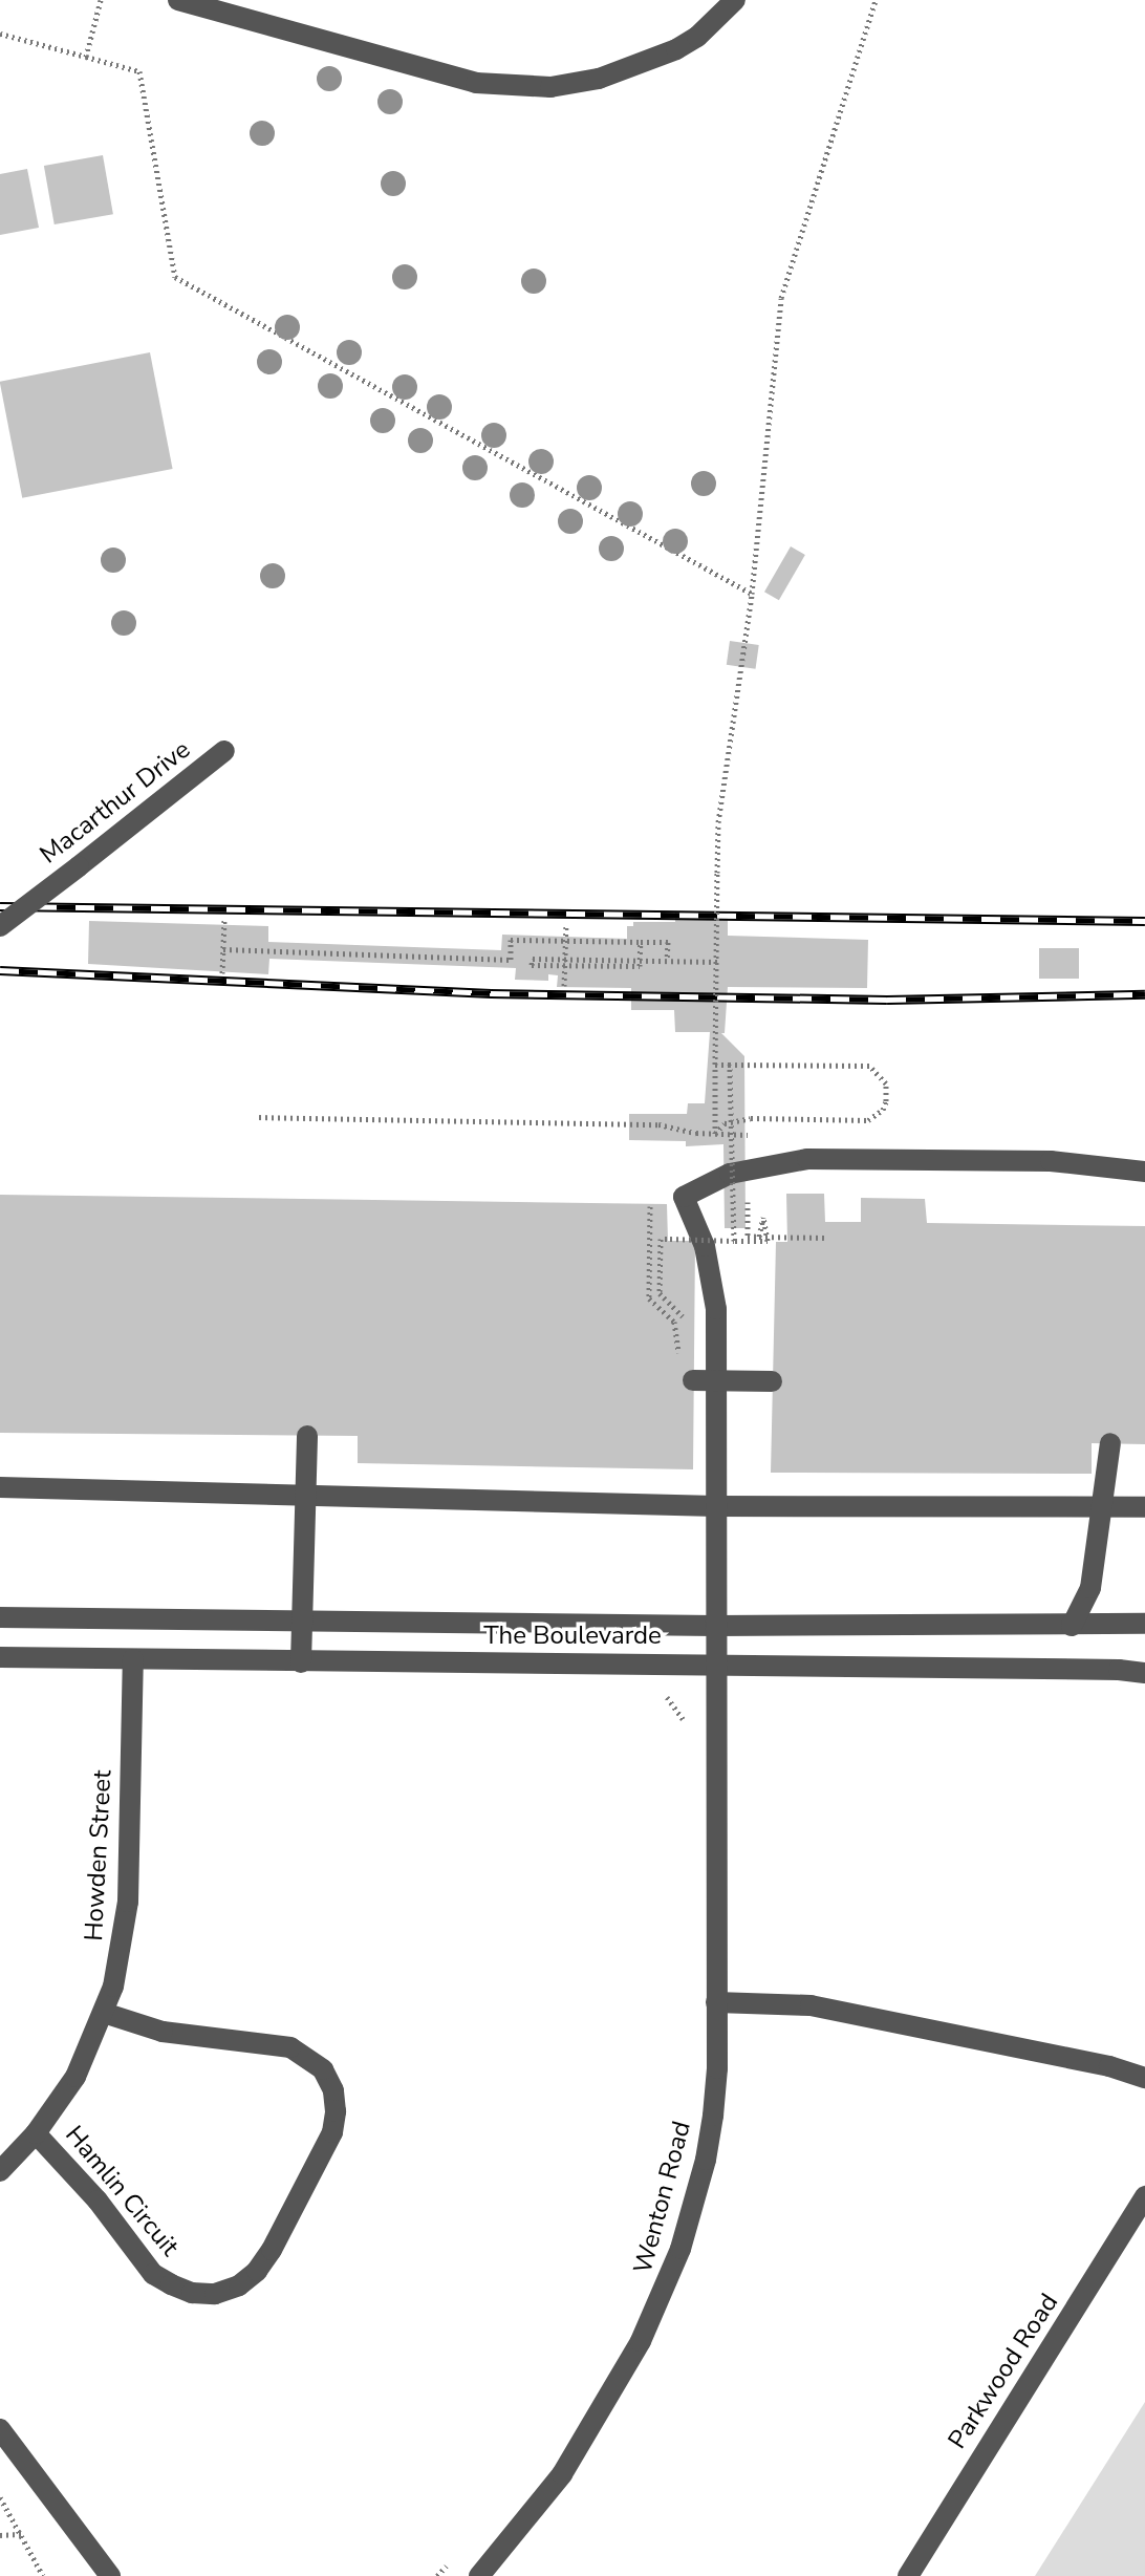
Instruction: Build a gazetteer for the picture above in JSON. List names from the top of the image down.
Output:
{
  "streets": {
    "street": [
      "Macarthur Drive",
      "The Boulevarde",
      "Howden Street",
      "Hamlin Circuit",
      "Wenton Road",
      "Parkwood Road"
    ]
  },
  "crossings": [
    ["The Boulevarde", "Howden Street"],
    ["The Boulevarde", "Wenton Road"],
    ["Howden Street", "Hamlin Circuit"]
  ]
}
